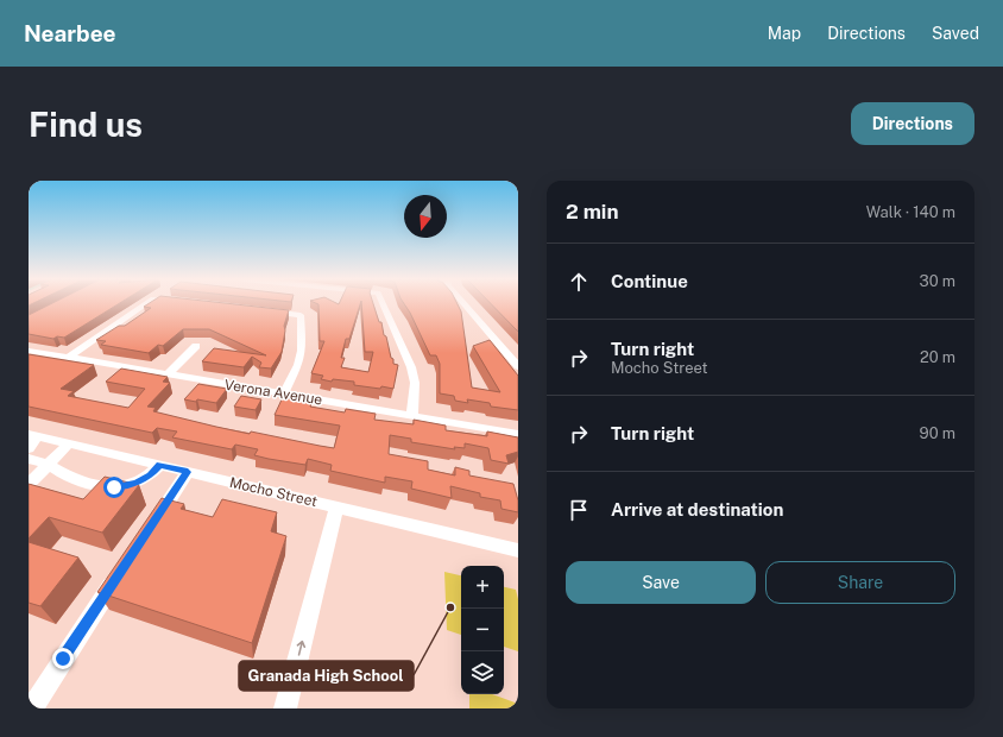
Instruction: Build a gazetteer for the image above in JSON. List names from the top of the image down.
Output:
{
  "streets": {
    "street": ["Verona Avenue", "Mocho Street"]
  },
  "places": ["Granada High School"],
  "north": "bottom",
  "page": {
    "header": "Nearbee",
    "nav": ["Map", "Directions", "Saved"],
    "buttons": [
      "Directions",
      ["Save", "Share"]
    ],
    "title": "Find us",
    "heading": ["2 min", "Walk · 140 m"],
    "list": [
      ["Continue", "30 m"],
      ["Turn right", "Mocho Street", "20 m"],
      ["Turn right", "90 m"],
      "Arrive at destination"
    ],
    "map_buttons": ["+", "−"]
  }
}
